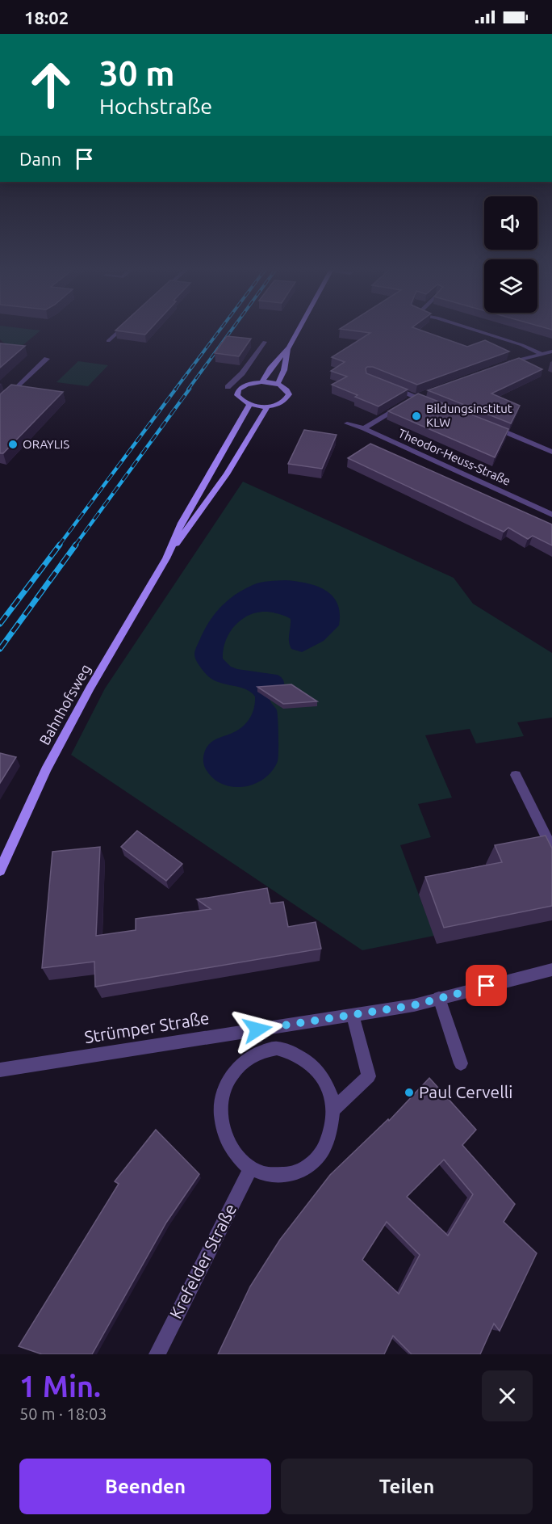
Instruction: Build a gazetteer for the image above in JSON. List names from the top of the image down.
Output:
{
  "streets": {
    "main road": ["Bahnhofsweg"],
    "street": ["Theodor-Heuss-Straße", "Strümper Straße", "Krefelder Straße"]
  },
  "places": ["Bildungsinstitut KLW", "ORAYLIS", "Paul Cervelli"],
  "page": {
    "status": "18:02",
    "turn": ["30 m", "Hochstraße"],
    "then": "Dann",
    "heading": ["1 Min.", "50 m · 18:03"],
    "buttons": ["Beenden", "Teilen"]
  }
}
